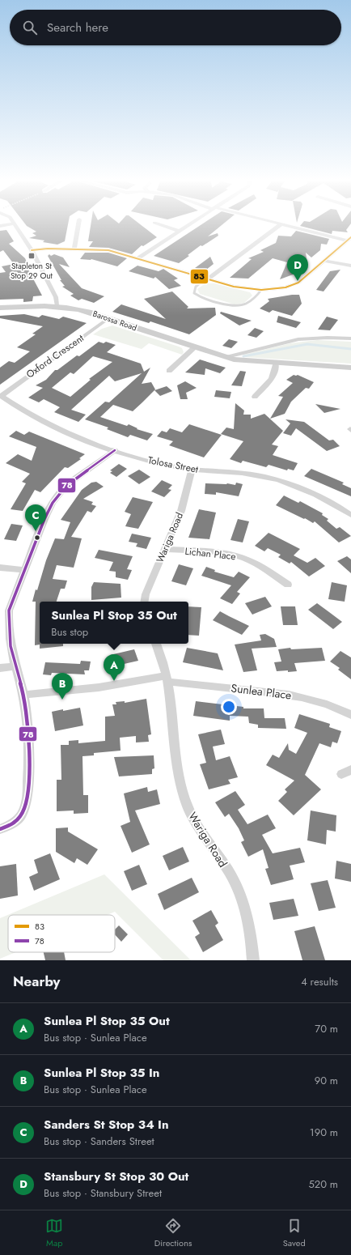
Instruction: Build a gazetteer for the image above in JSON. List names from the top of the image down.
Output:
{
  "streets": {
    "street": [
      "Barossa Road",
      "Oxford Crescent",
      "Tolosa Street",
      "Wariga Road",
      "Lichan Place",
      "Sunlea Place"
    ]
  },
  "crossings": [
    ["Barossa Road", "Oxford Crescent"],
    ["Oxford Crescent", "Tolosa Street"],
    ["Tolosa Street", "Wariga Road"],
    ["Wariga Road", "Lichan Place"],
    ["Wariga Road", "Sunlea Place"]
  ],
  "places": {
    "transit": ["Stapleton St Stop 29 Out"]
  },
  "lines": ["transit line 83", "transit line 78"],
  "legend": ["83", "78"],
  "page": {
    "search": "Search here",
    "pins": [
      "D",
      "C",
      "A",
      "B"
    ],
    "popup": ["Sunlea Pl Stop 35 Out", "Bus stop"],
    "heading": ["Nearby", "4 results"],
    "list": [
      {
        "mark": "A",
        "name": "Sunlea Pl Stop 35 Out",
        "note": "Bus stop · Sunlea Place",
        "value": "70 m"
      },
      {
        "mark": "B",
        "name": "Sunlea Pl Stop 35 In",
        "note": "Bus stop · Sunlea Place",
        "value": "90 m"
      },
      {
        "mark": "C",
        "name": "Sanders St Stop 34 In",
        "note": "Bus stop · Sanders Street",
        "value": "190 m"
      },
      {
        "mark": "D",
        "name": "Stansbury St Stop 30 Out",
        "note": "Bus stop · Stansbury Street",
        "value": "520 m"
      }
    ],
    "nav": ["Map", "Directions", "Saved"]
  }
}
